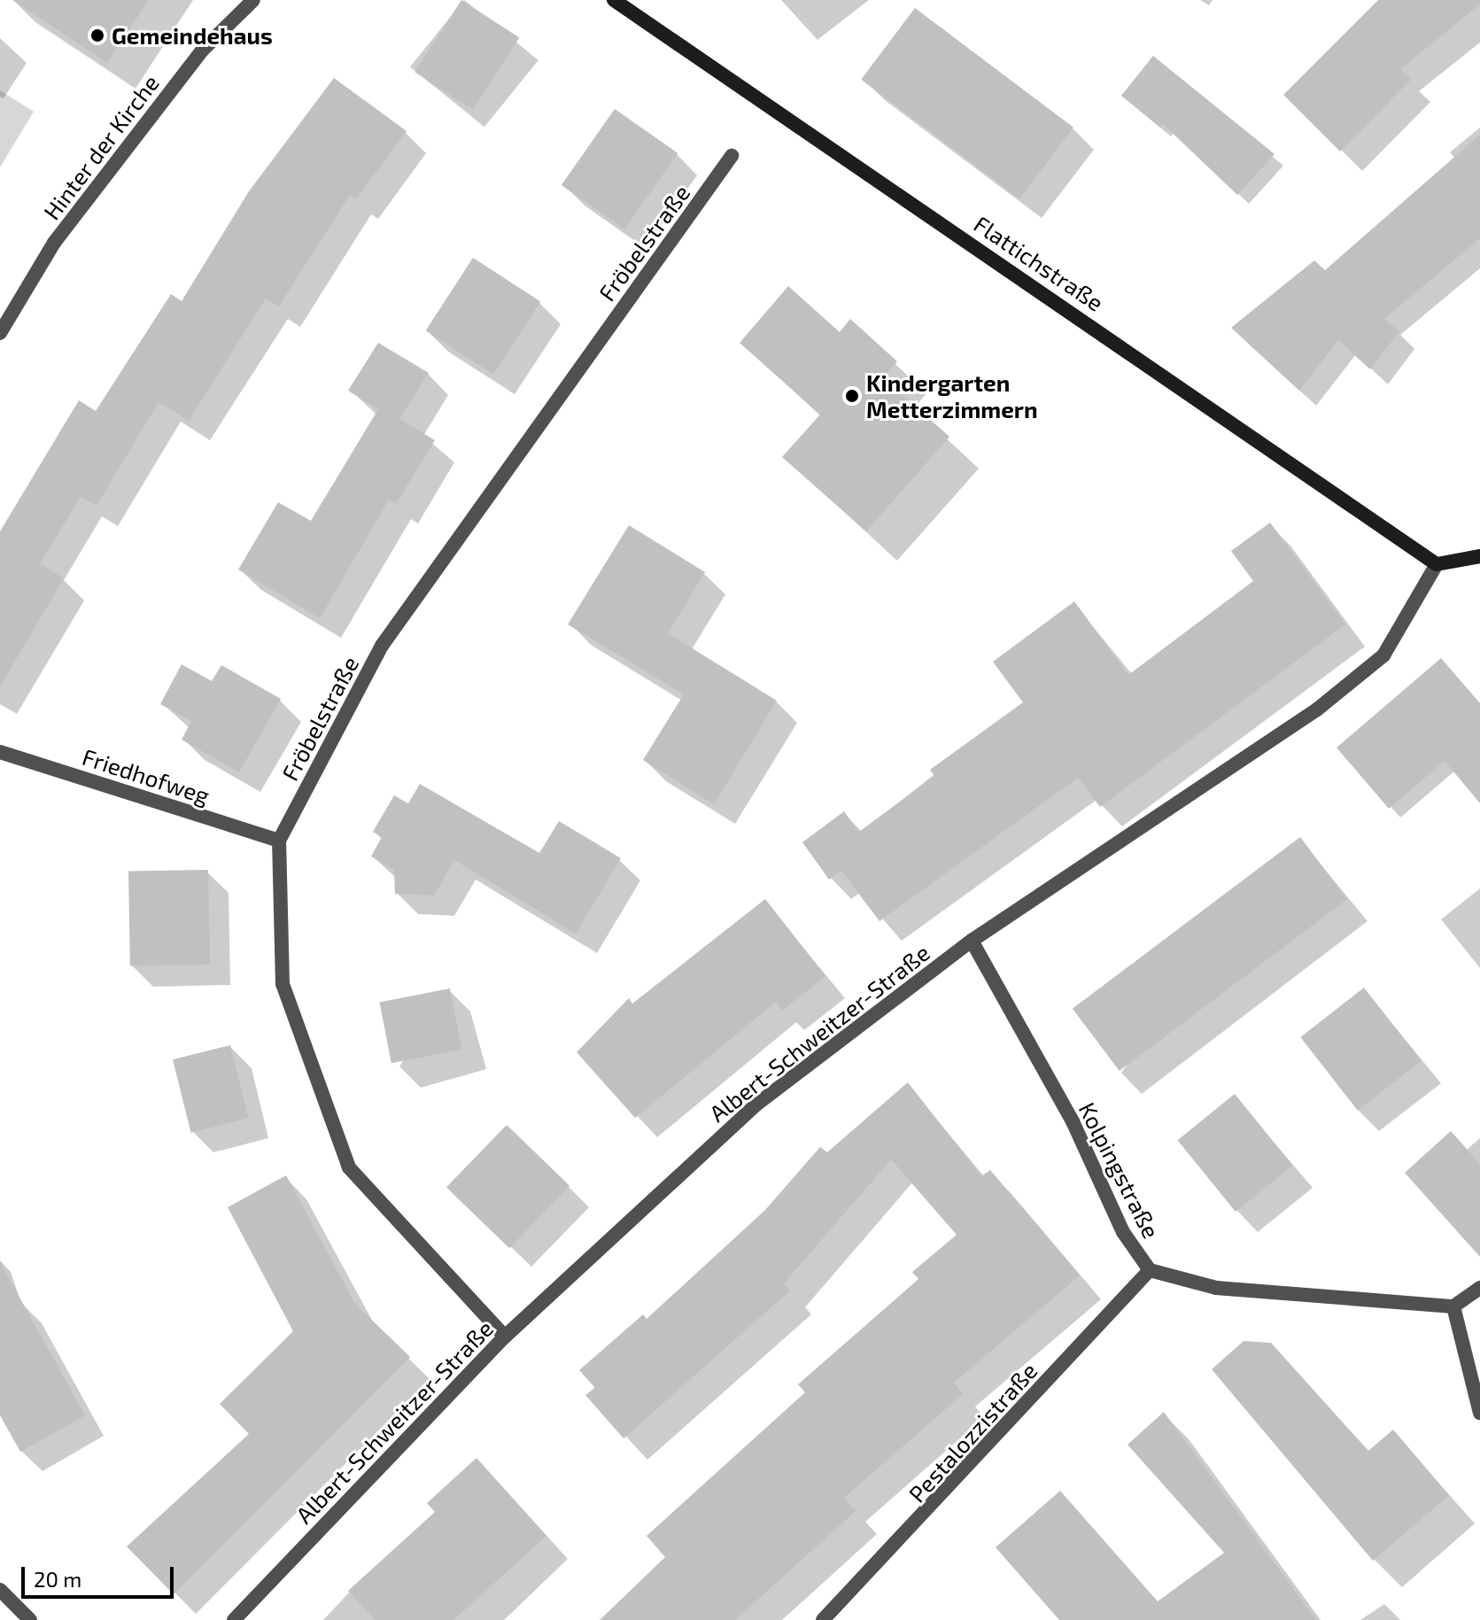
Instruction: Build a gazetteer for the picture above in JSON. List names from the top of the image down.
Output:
{
  "streets": {
    "main road": ["Flattichstraße"],
    "street": [
      "Hinter der Kirche",
      "Fröbelstraße",
      "Friedhofweg",
      "Albert-Schweitzer-Straße",
      "Kolpingstraße",
      "Pestalozzistraße"
    ]
  },
  "crossings": [
    ["Fröbelstraße", "Friedhofweg"],
    ["Fröbelstraße", "Albert-Schweitzer-Straße"],
    ["Flattichstraße", "Albert-Schweitzer-Straße"],
    ["Albert-Schweitzer-Straße", "Kolpingstraße"],
    ["Kolpingstraße", "Pestalozzistraße"]
  ],
  "places": ["Gemeindehaus", "Kindergarten Metterzimmern"],
  "scale_bar": "20 m"
}
